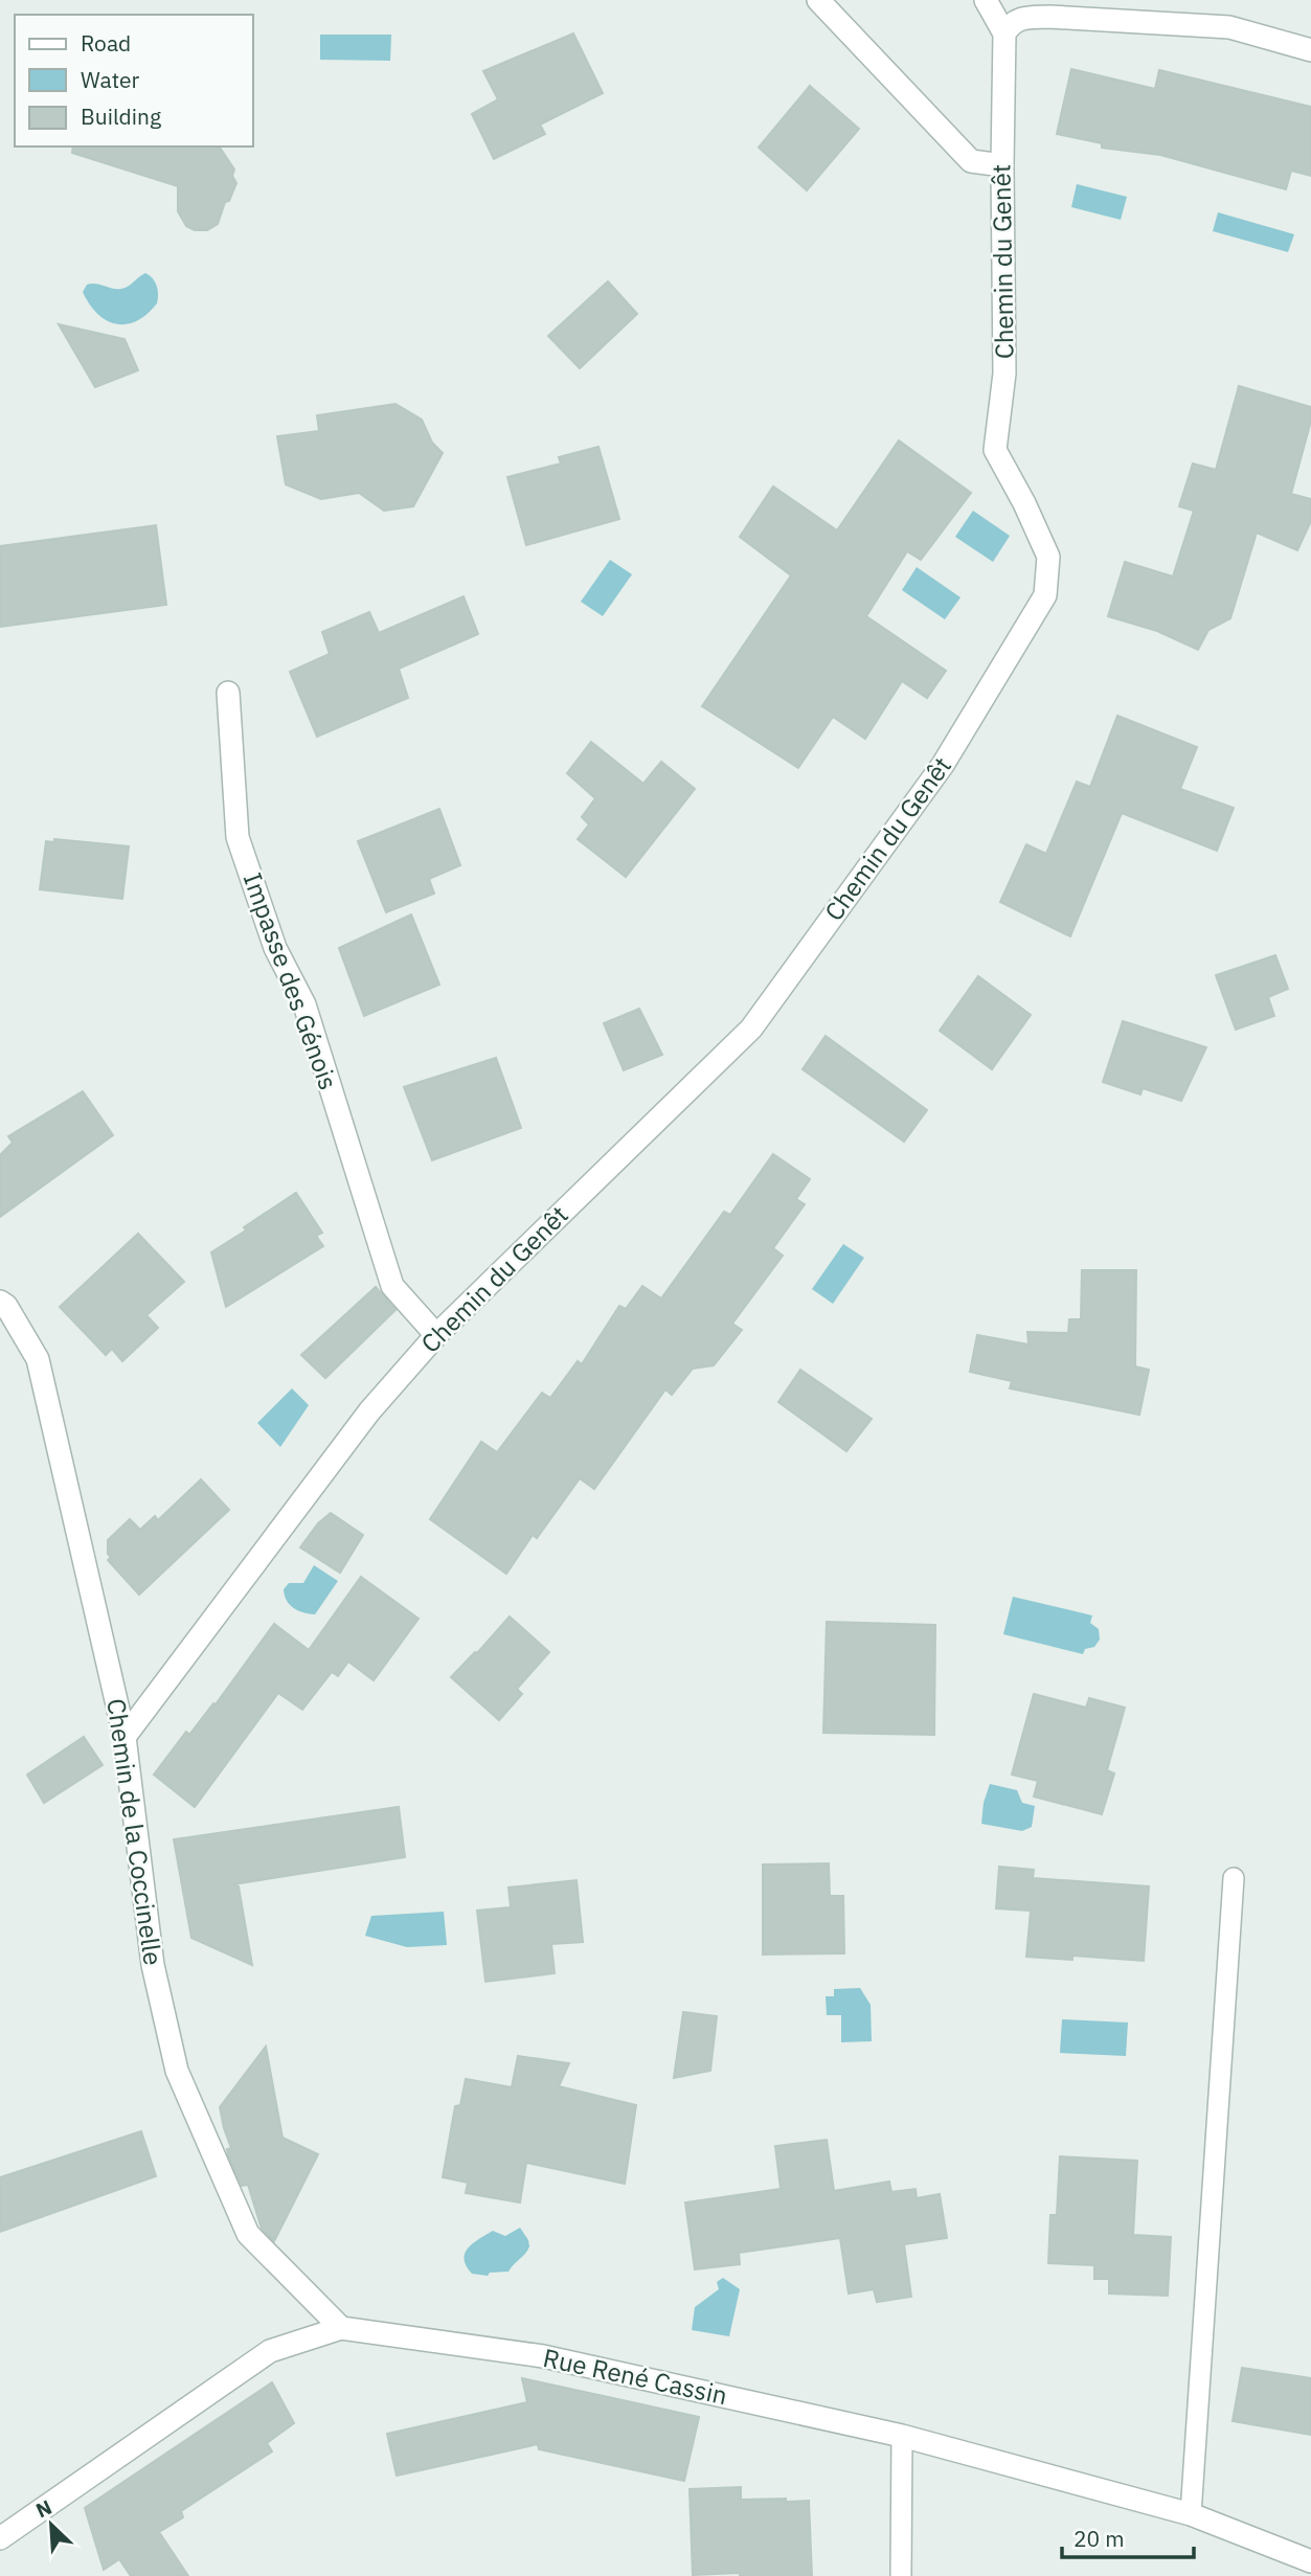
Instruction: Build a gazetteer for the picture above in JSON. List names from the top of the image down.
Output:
{
  "streets": {
    "street": [
      "Chemin du Genêt",
      "Impasse des Génois",
      "Chemin de la Coccinelle",
      "Rue René Cassin"
    ]
  },
  "crossings": [
    ["Chemin du Genêt", "Impasse des Génois"],
    ["Chemin du Genêt", "Chemin de la Coccinelle"],
    ["Chemin de la Coccinelle", "Rue René Cassin"]
  ],
  "legend": ["Road", "Water", "Building"],
  "scale_bar": "20 m",
  "north": "top left"
}
